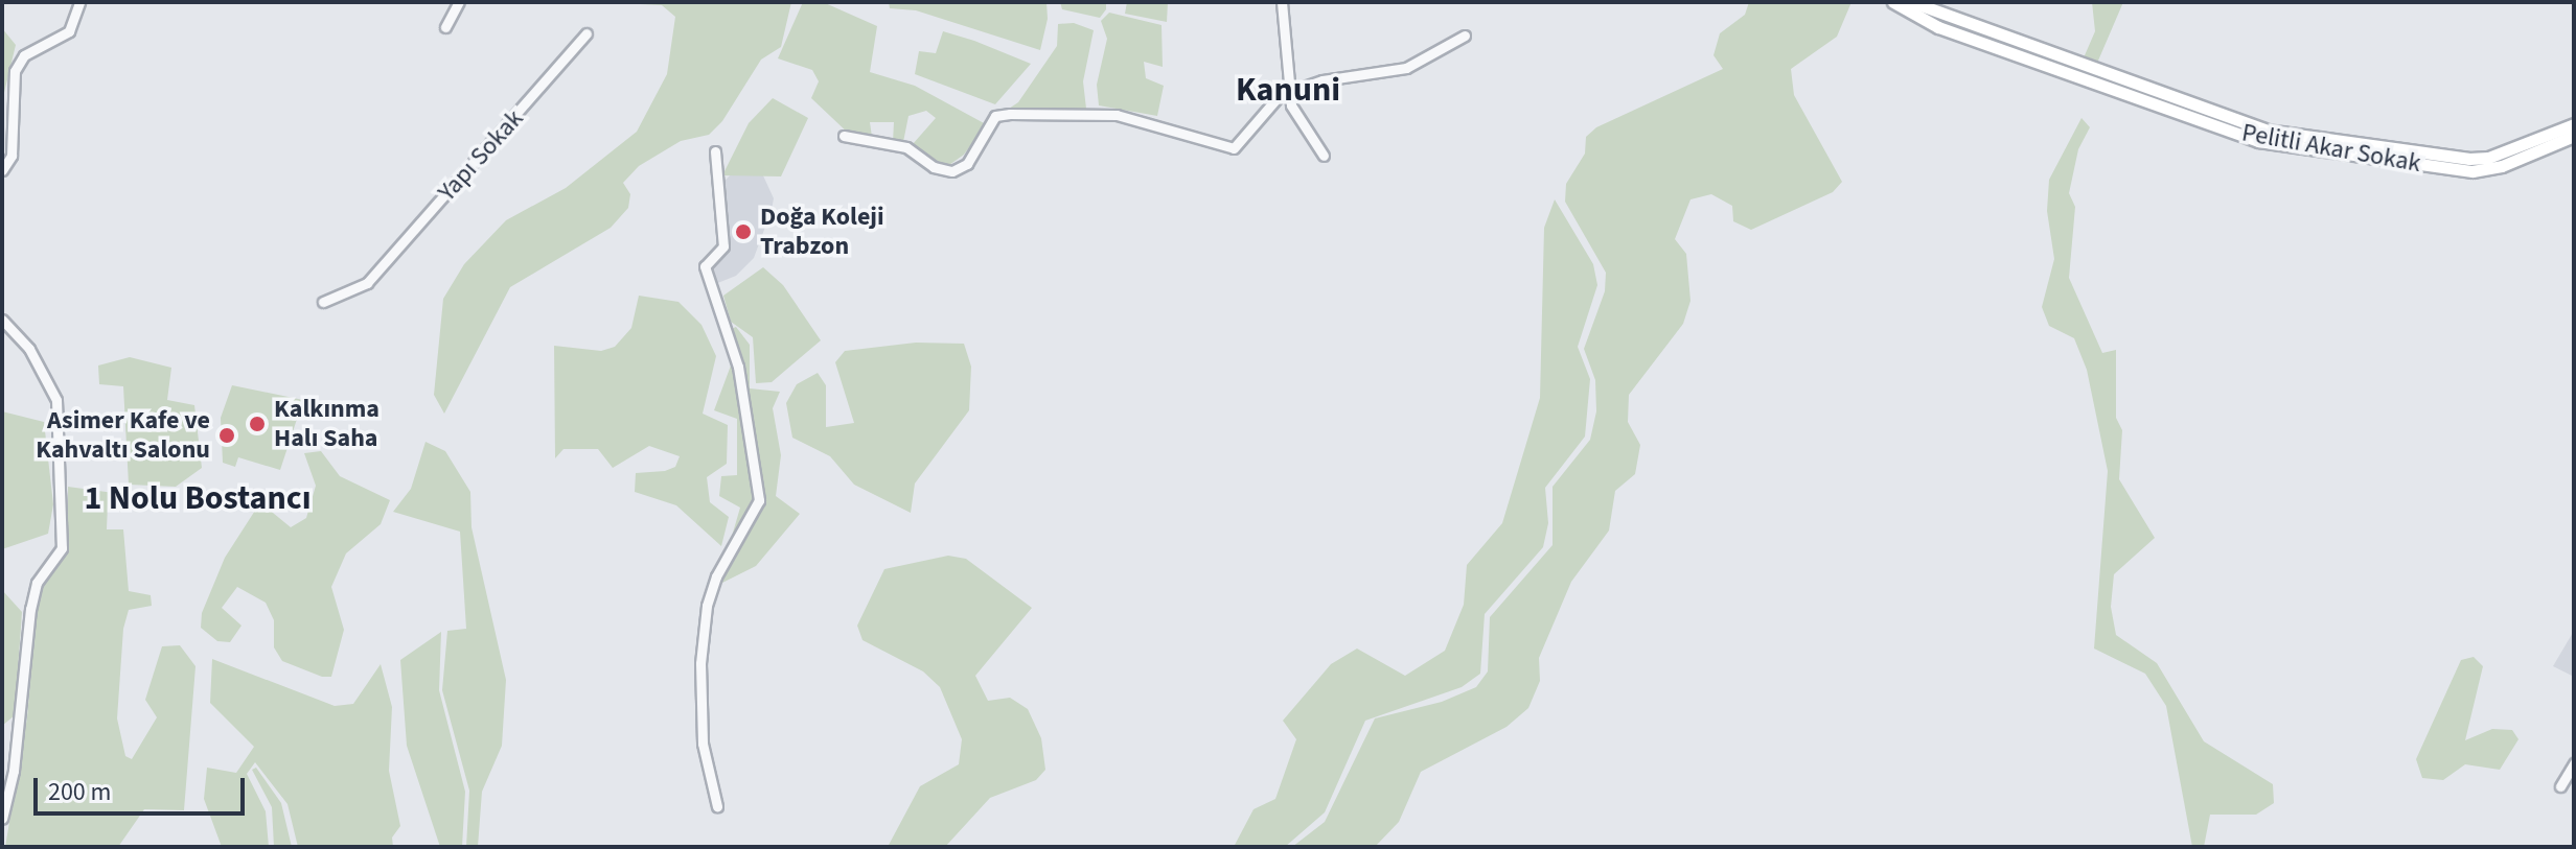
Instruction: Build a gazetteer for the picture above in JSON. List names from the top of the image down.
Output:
{
  "streets": {
    "main road": ["Pelitli Akar Sokak"],
    "street": ["Yapı Sokak"]
  },
  "districts": ["Kanuni", "1 Nolu Bostancı"],
  "places": ["Doğa Koleji Trabzon", "Kalkınma Halı Saha", "Asimer Kafe ve Kahvaltı Salonu"],
  "scale_bar": "200 m"
}
